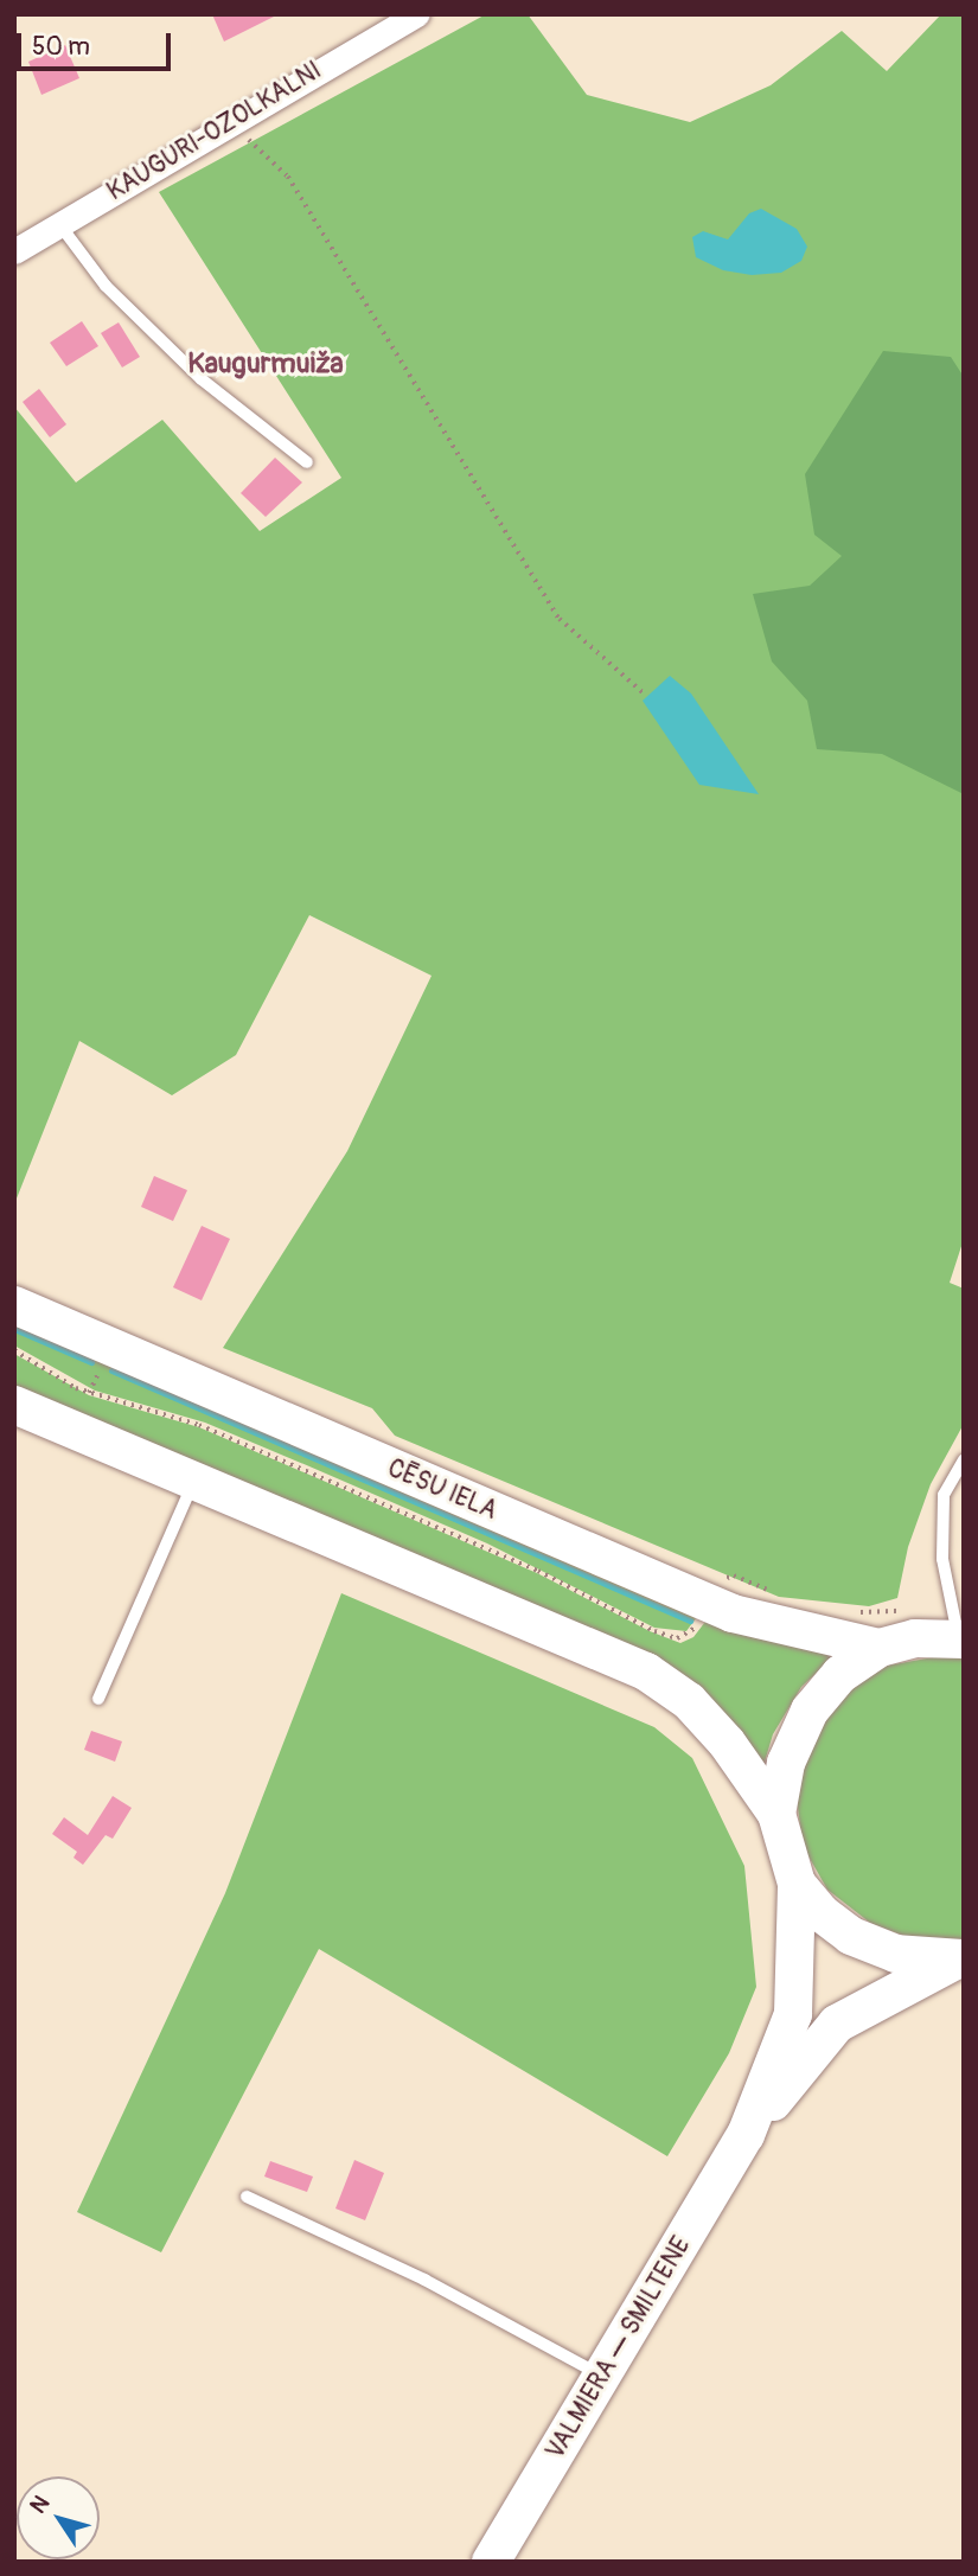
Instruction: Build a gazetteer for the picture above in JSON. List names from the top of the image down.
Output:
{
  "streets": {
    "main road": ["CĒSU IELA", "VALMIERA — SMILTENE"],
    "street": ["KAUGURI-OZOLKALNI"]
  },
  "districts": ["Kaugurmuiža"],
  "scale_bar": "50 m",
  "north": "top left"
}
